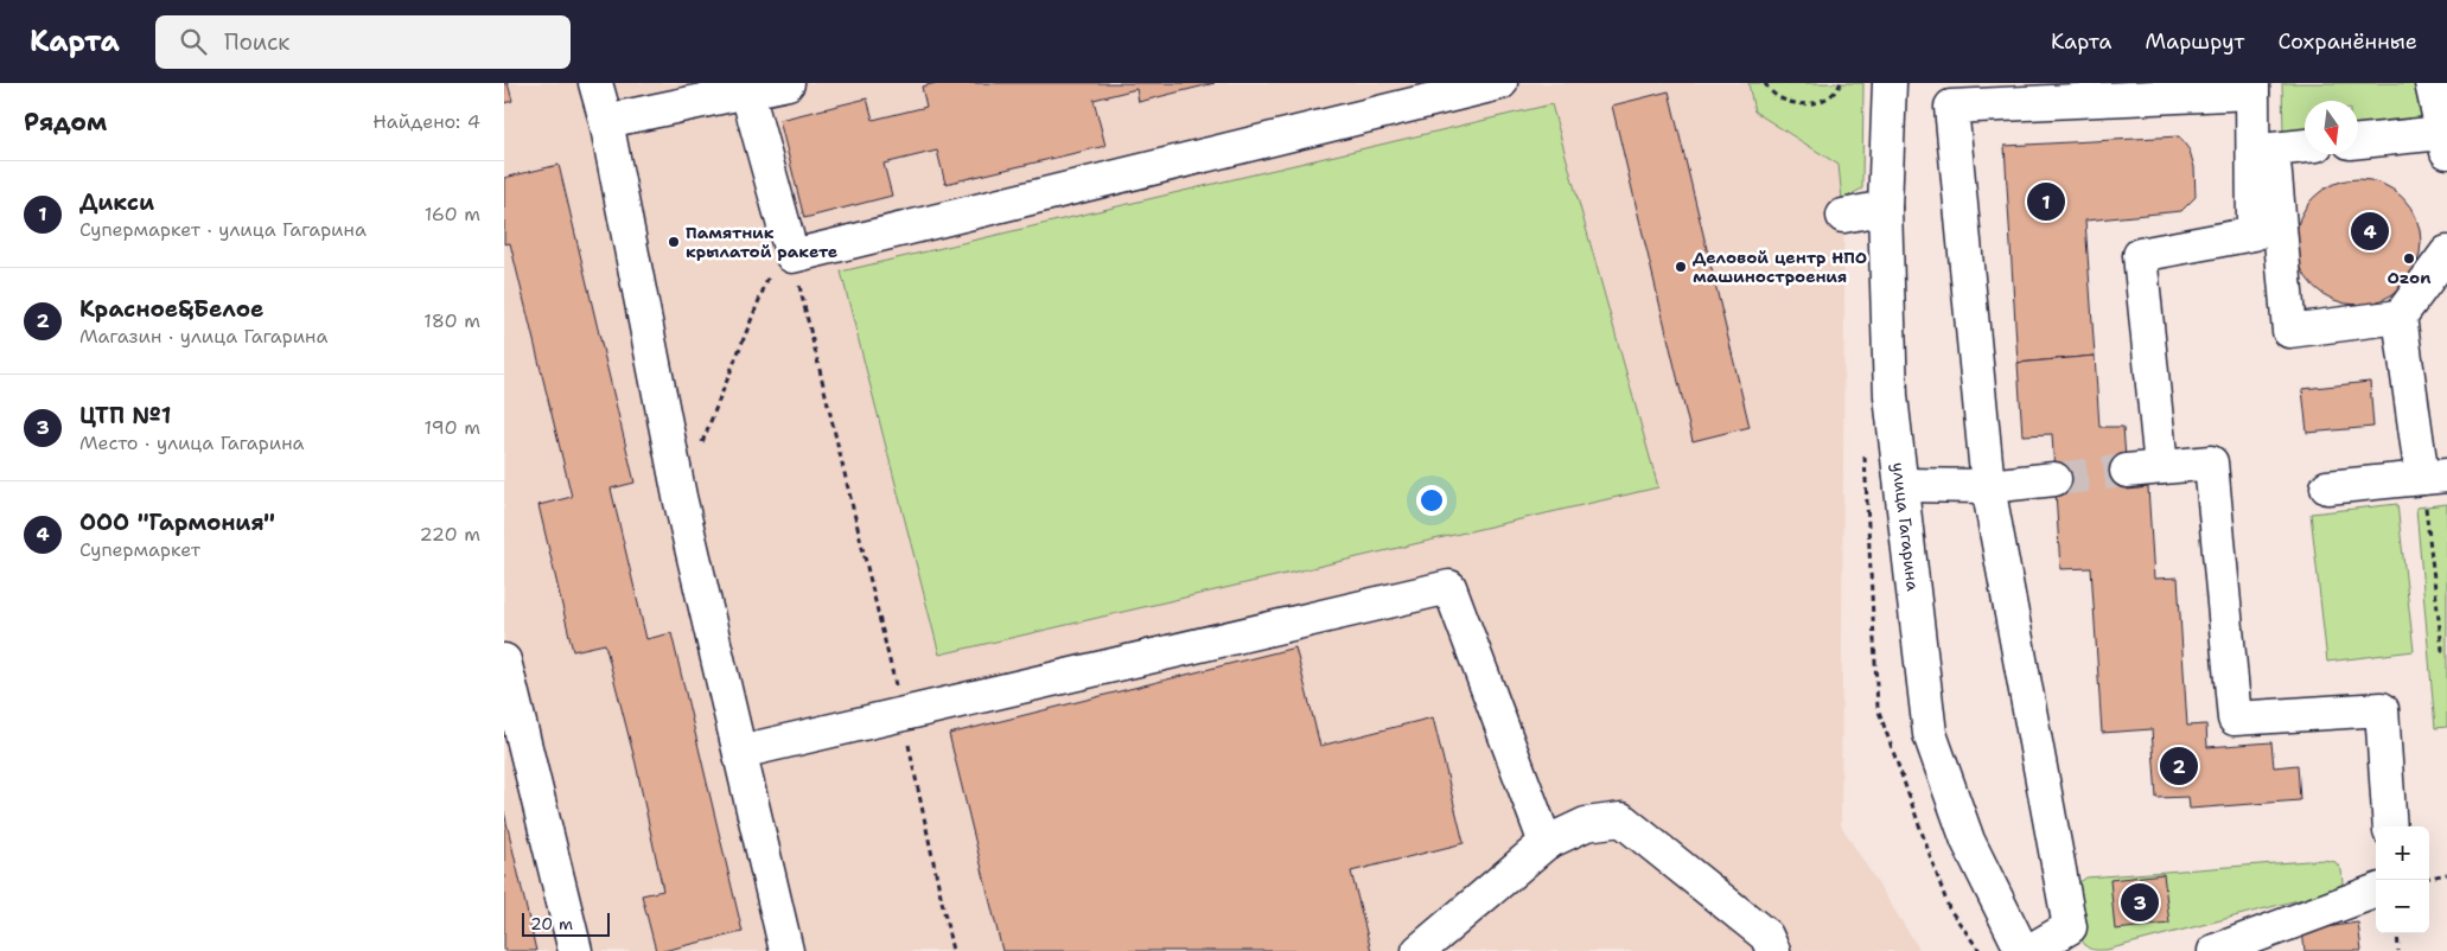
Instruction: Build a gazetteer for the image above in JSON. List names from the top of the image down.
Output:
{
  "streets": {
    "street": ["улица Гагарина"]
  },
  "places": ["Памятник крылатой ракете", "Ozon", "Деловой центр НПО машиностроения"],
  "scale_bar": "20 m",
  "north": "bottom",
  "page": {
    "header": "Карта",
    "search": "Поиск",
    "nav": ["Карта", "Маршрут", "Сохранённые"],
    "heading": ["Рядом", "Найдено: 4"],
    "list": [
      {
        "mark": "1",
        "name": "Дикси",
        "note": "Супермаркет · улица Гагарина",
        "value": "160 m"
      },
      {
        "mark": "2",
        "name": "Красное&Белое",
        "note": "Магазин · улица Гагарина",
        "value": "180 m"
      },
      {
        "mark": "3",
        "name": "ЦТП №1",
        "note": "Место · улица Гагарина",
        "value": "190 m"
      },
      {
        "mark": "4",
        "name": "ООО \"Гармония\"",
        "note": "Супермаркет",
        "value": "220 m"
      }
    ],
    "pins": [
      "1",
      "4",
      "2",
      "3"
    ],
    "map_buttons": ["+", "−"],
    "scale": "20 m"
  }
}
